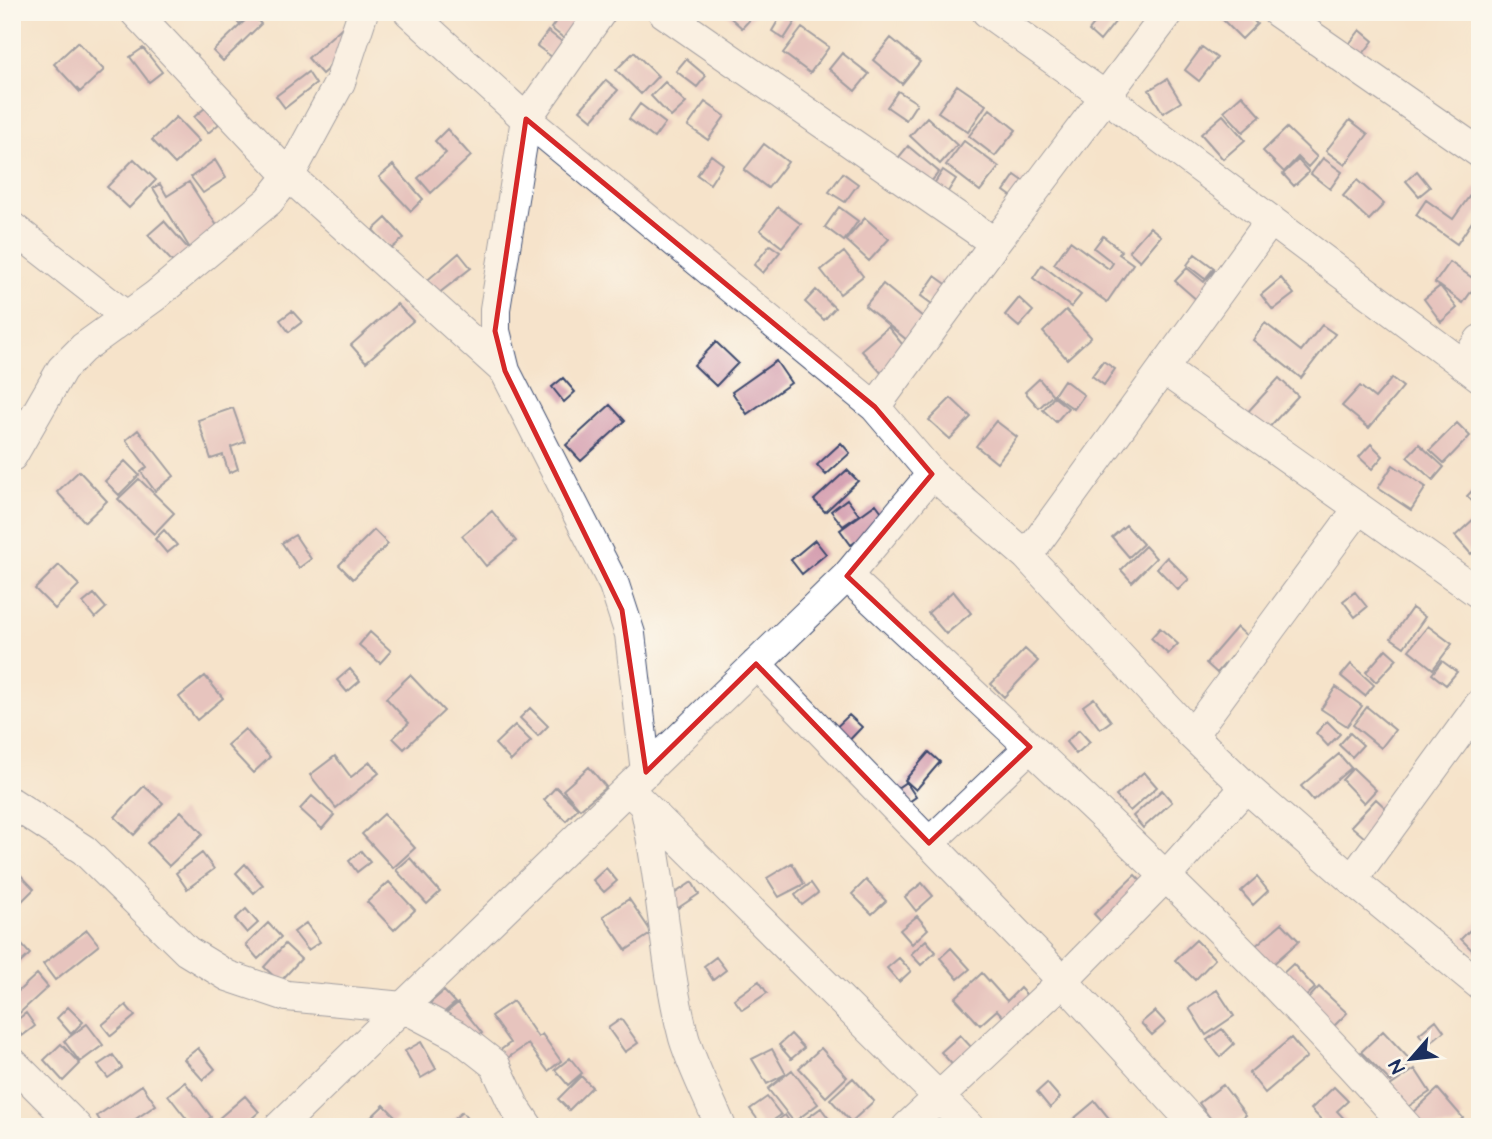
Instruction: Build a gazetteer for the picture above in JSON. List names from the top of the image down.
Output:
{
  "north": "bottom left"
}
